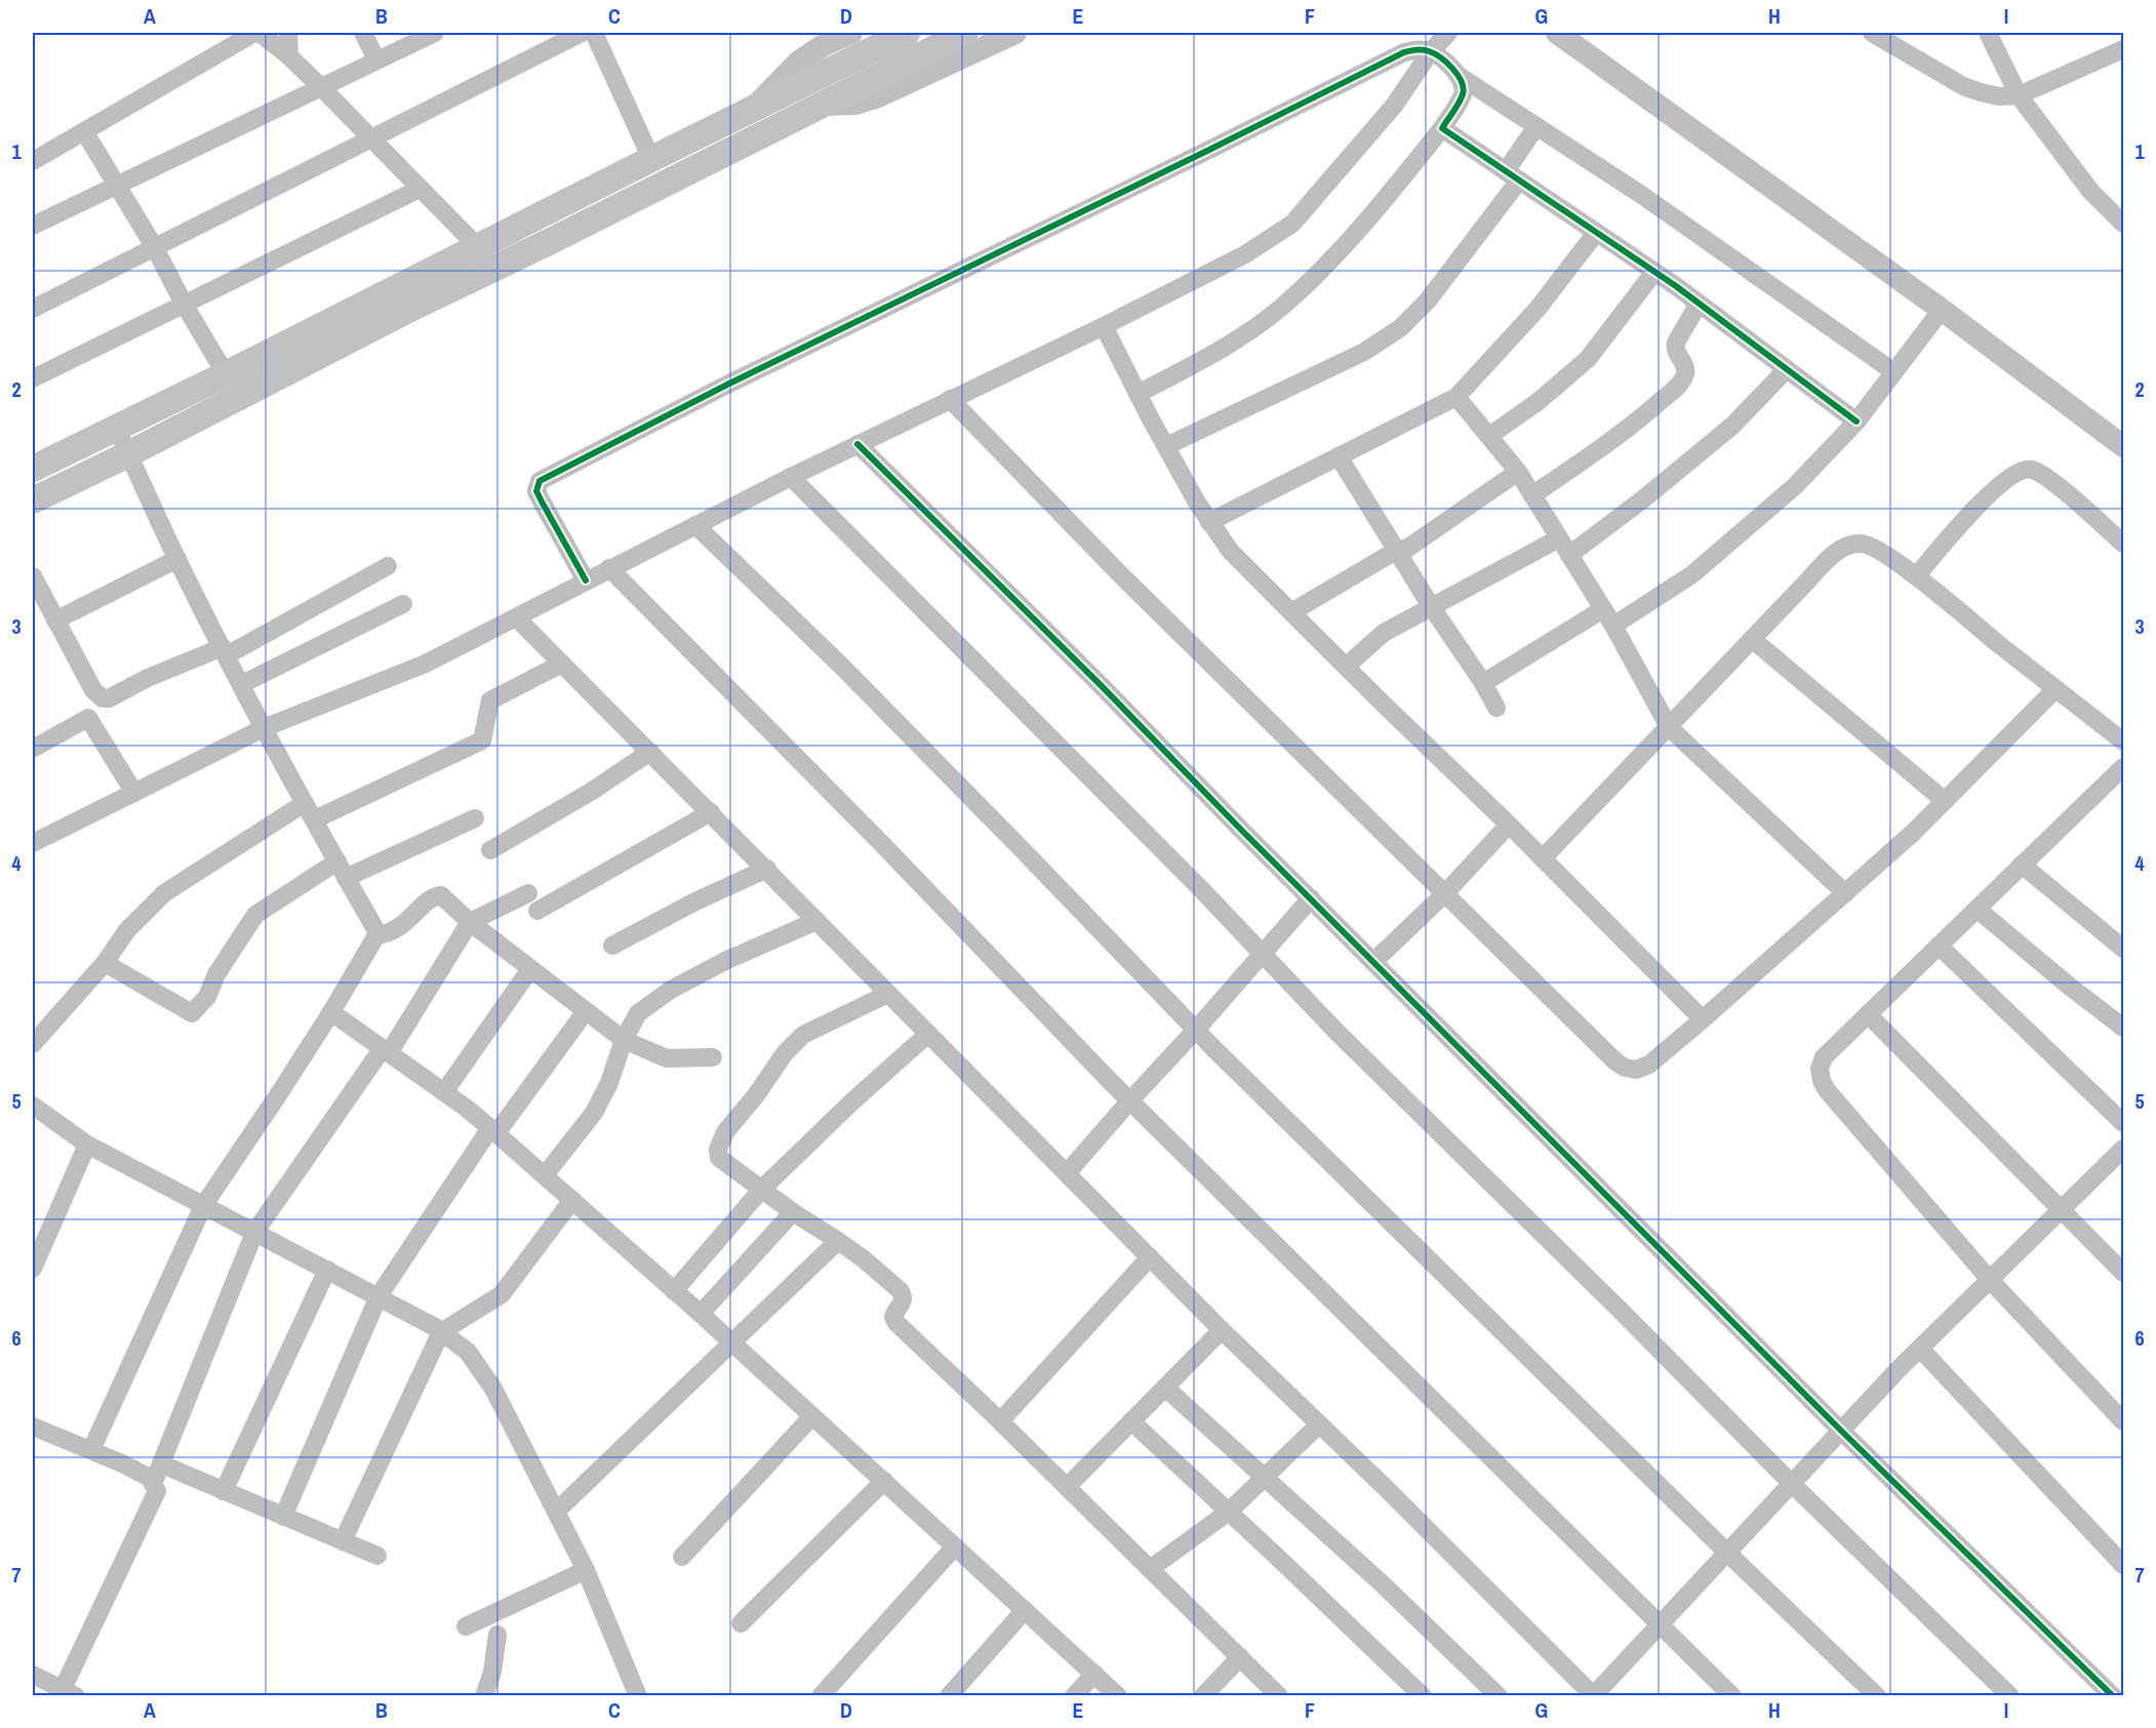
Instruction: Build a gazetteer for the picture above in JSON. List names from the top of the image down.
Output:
{
  "grid": {
    "columns": [
      "A",
      "B",
      "C",
      "D",
      "E",
      "F",
      "G",
      "H",
      "I"
    ],
    "rows": [
      "1",
      "2",
      "3",
      "4",
      "5",
      "6",
      "7"
    ]
  }
}
